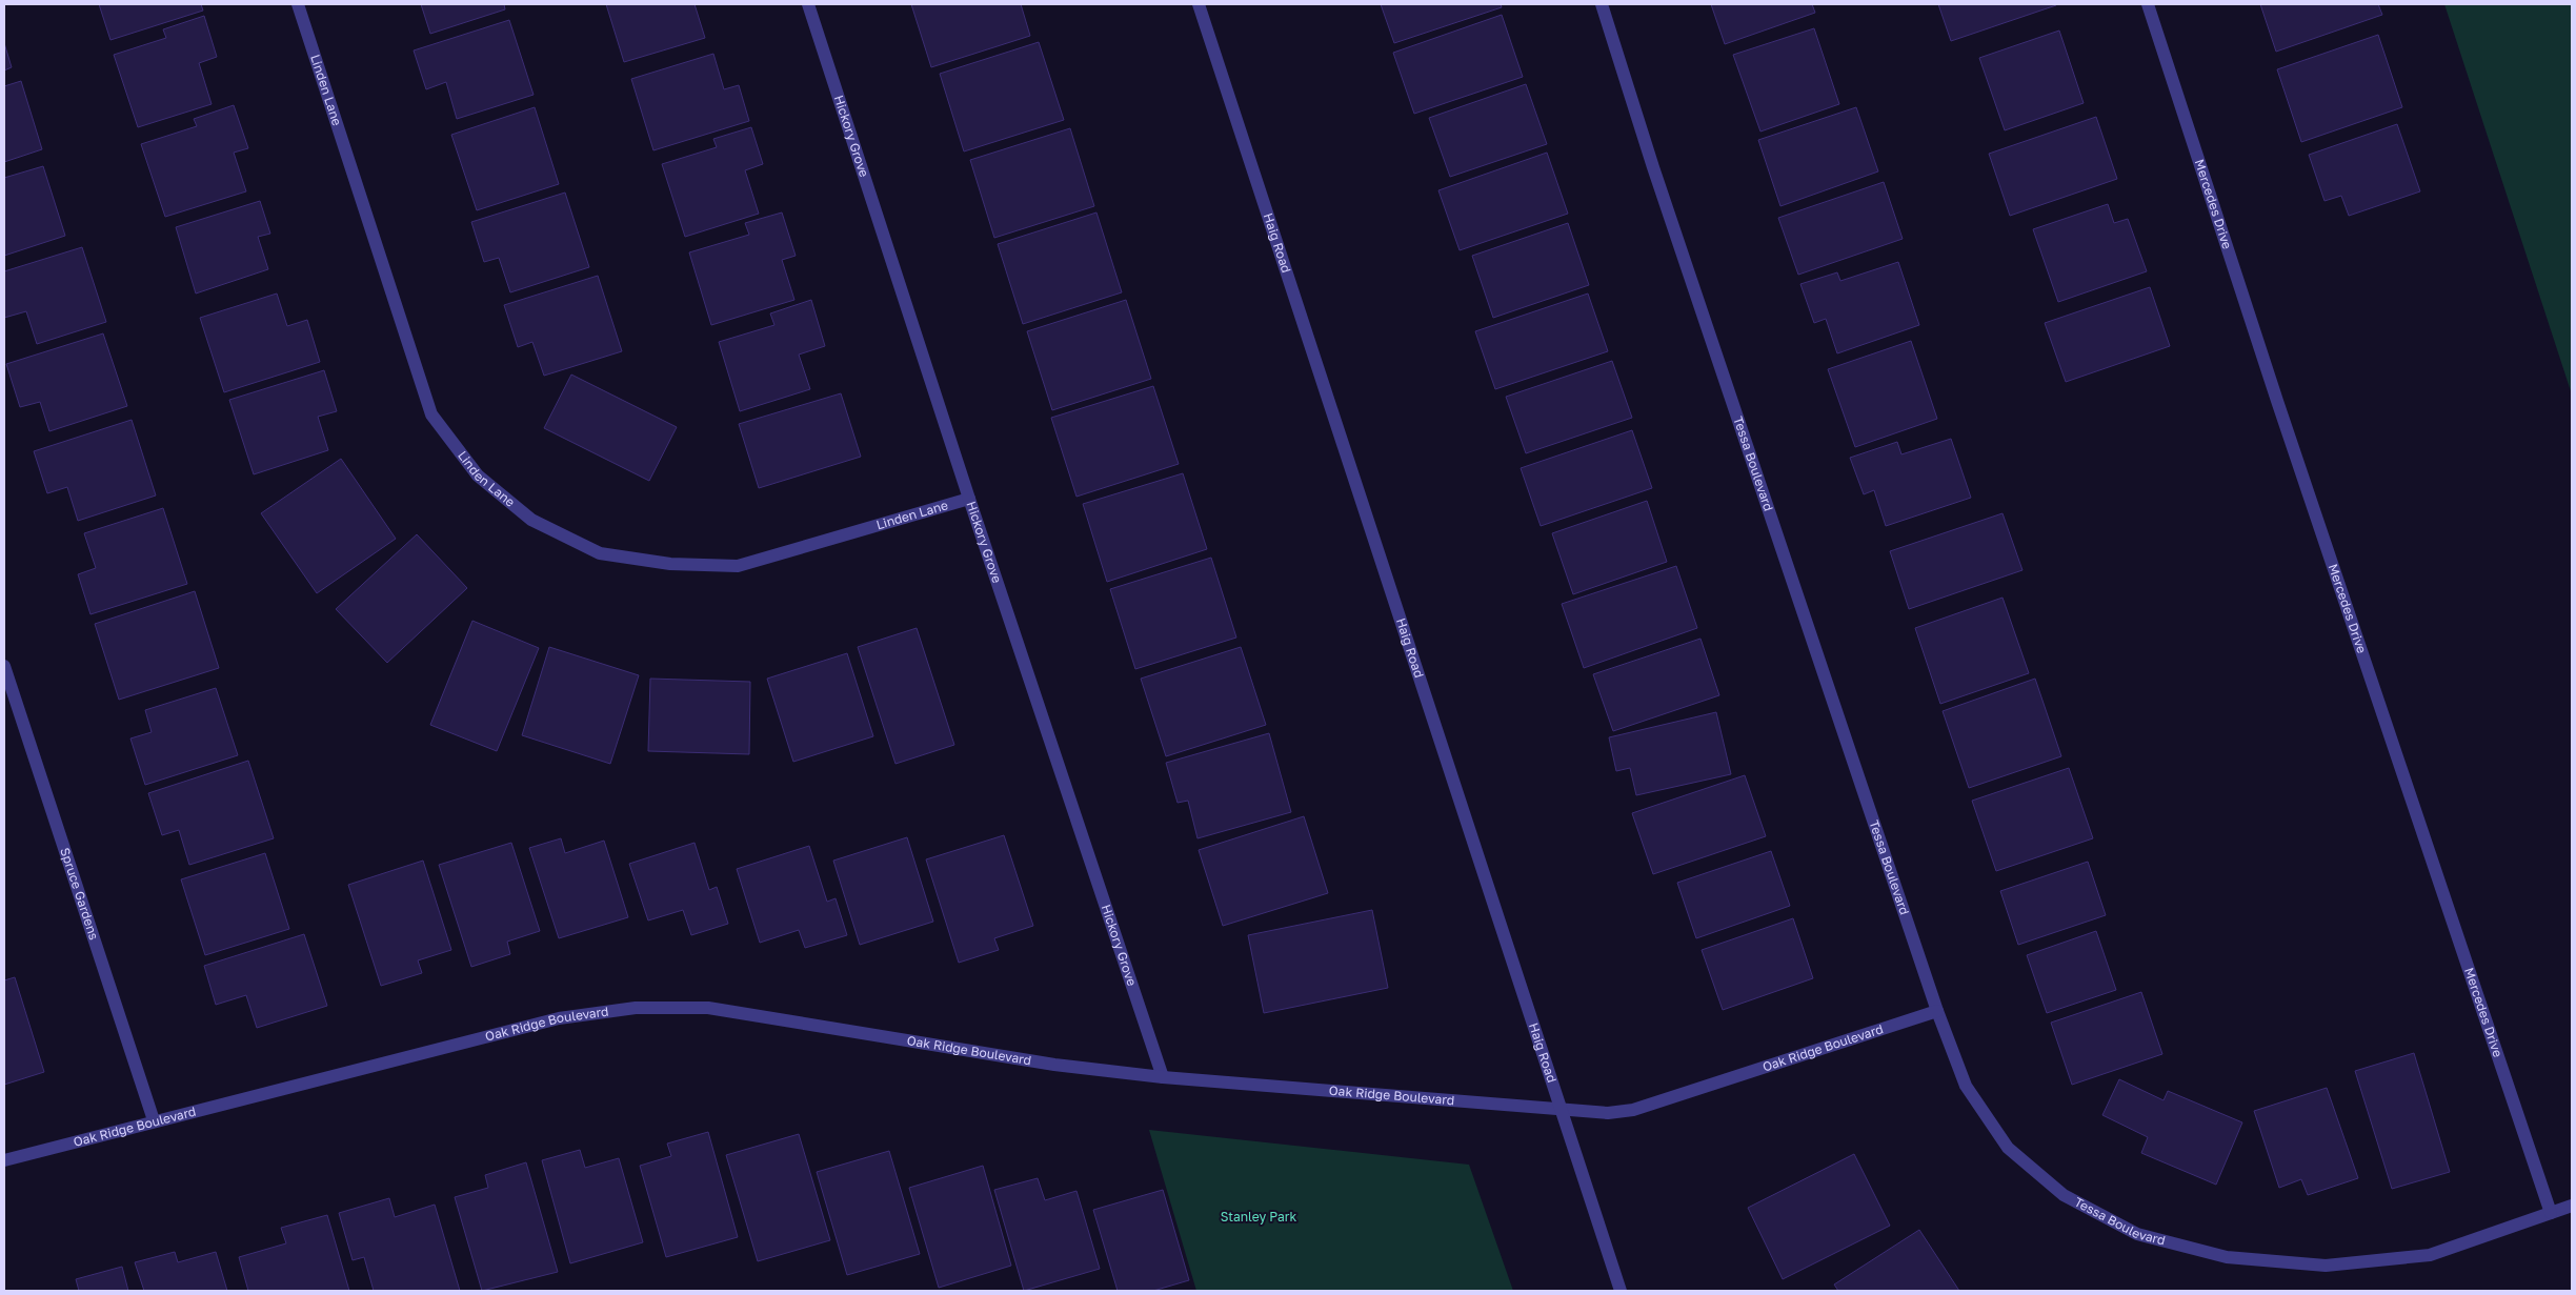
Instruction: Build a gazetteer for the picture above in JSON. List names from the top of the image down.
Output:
{
  "streets": {
    "street": [
      "Linden Lane",
      "Hickory Grove",
      "Mercedes Drive",
      "Haig Road",
      "Tessa Boulevard",
      "Spruce Gardens",
      "Oak Ridge Boulevard"
    ]
  },
  "crossings": [
    ["Linden Lane", "Hickory Grove"],
    ["Hickory Grove", "Oak Ridge Boulevard"],
    ["Mercedes Drive", "Tessa Boulevard"],
    ["Haig Road", "Oak Ridge Boulevard"],
    ["Tessa Boulevard", "Oak Ridge Boulevard"],
    ["Spruce Gardens", "Oak Ridge Boulevard"]
  ],
  "parks": ["Stanley Park"]
}
